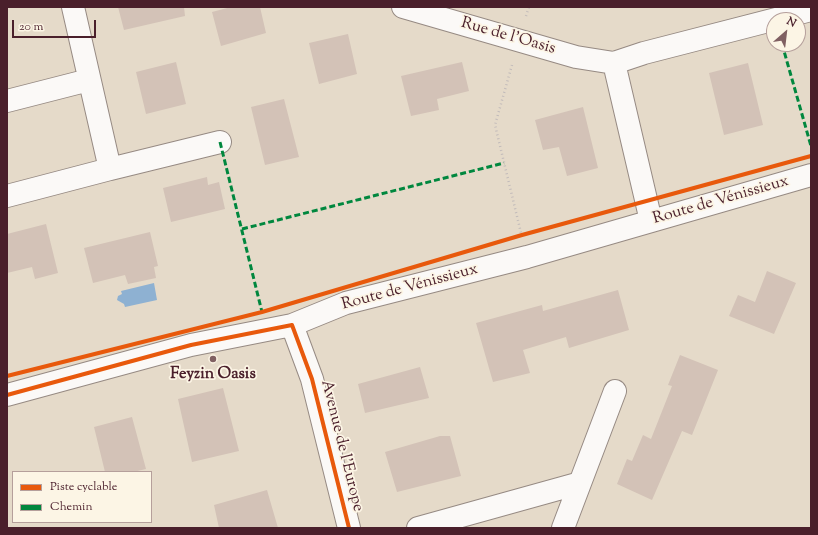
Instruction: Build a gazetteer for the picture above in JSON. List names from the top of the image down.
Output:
{
  "streets": {
    "street": ["Rue de l'Oasis", "Route de Vénissieux", "Avenue de l'Europe"]
  },
  "crossings": [
    ["Route de Vénissieux", "Avenue de l'Europe"]
  ],
  "places": ["Feyzin Oasis"],
  "legend": ["Piste cyclable", "Chemin"],
  "scale_bar": "20 m",
  "north": "top right"
}
